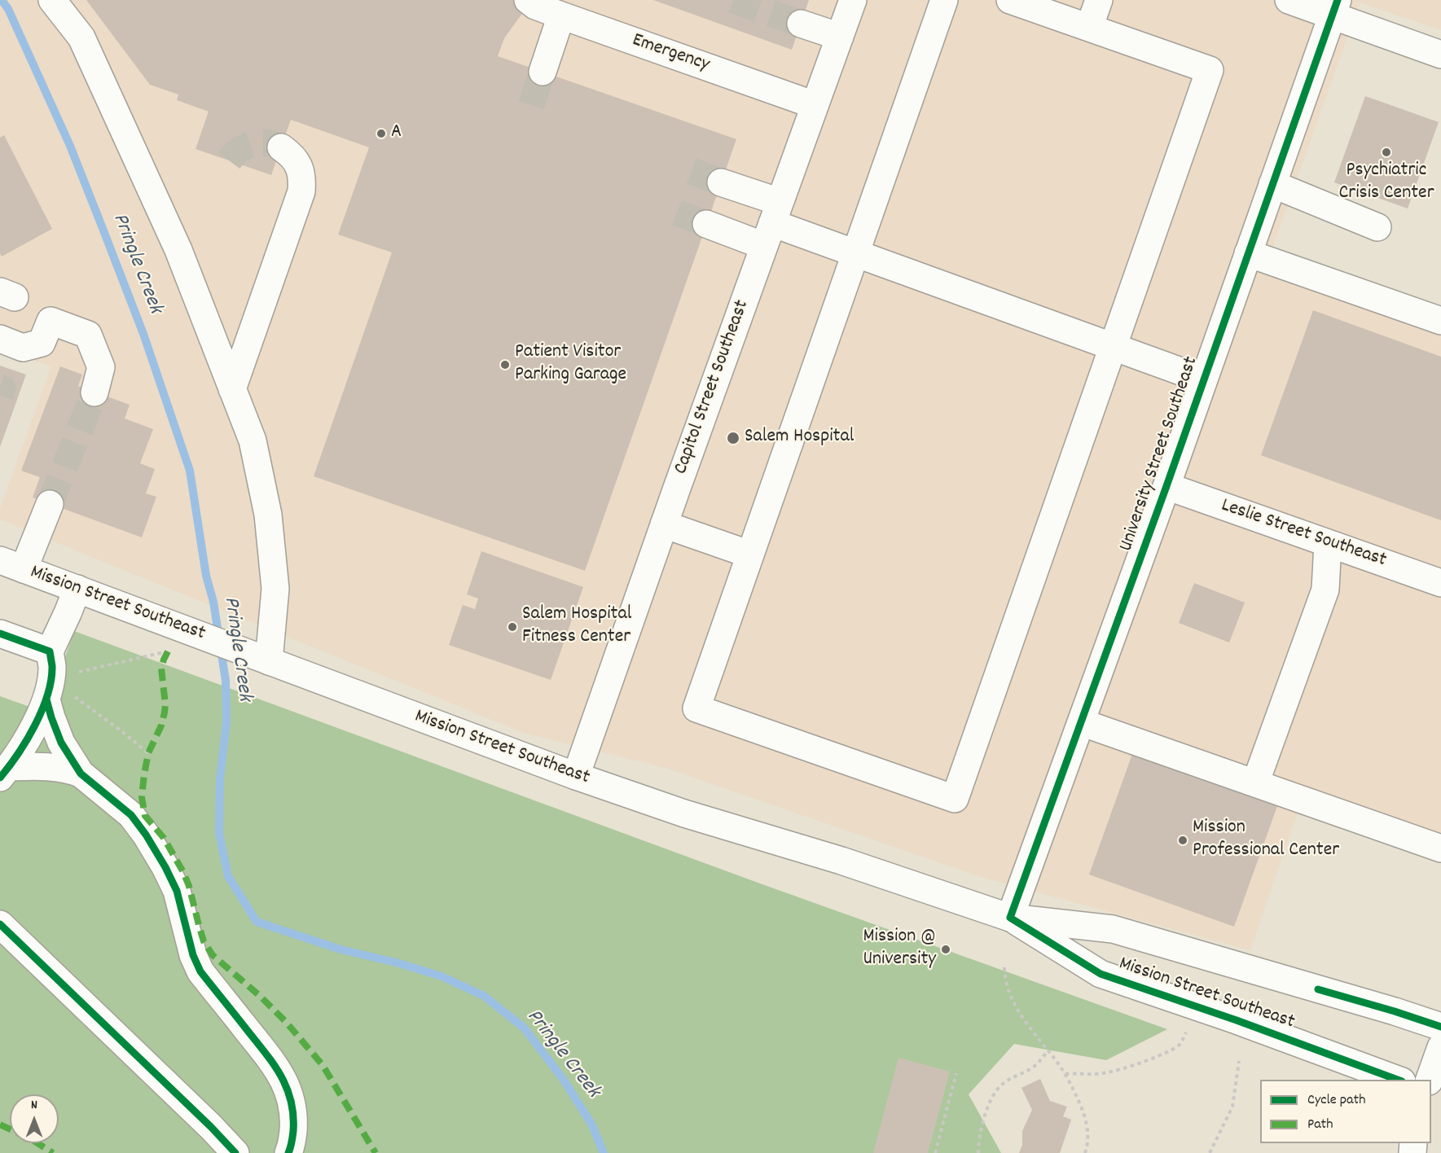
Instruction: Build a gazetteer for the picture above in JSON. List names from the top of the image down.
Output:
{
  "streets": {
    "street": [
      "Emergency",
      "Capitol Street Southeast",
      "University Street Southeast",
      "Leslie Street Southeast",
      "Mission Street Southeast"
    ]
  },
  "crossings": [
    ["Emergency", "Capitol Street Southeast"],
    ["Capitol Street Southeast", "Mission Street Southeast"],
    ["University Street Southeast", "Leslie Street Southeast"],
    ["University Street Southeast", "Mission Street Southeast"]
  ],
  "water": ["Pringle Creek"],
  "places": [
    "A",
    "Psychiatric Crisis Center",
    "Patient Visitor Parking Garage",
    "Salem Hospital",
    "Salem Hospital Fitness Center",
    "Mission Professional Center",
    "Mission @ University"
  ],
  "legend": ["Cycle path", "Path"],
  "north": "top"
}
